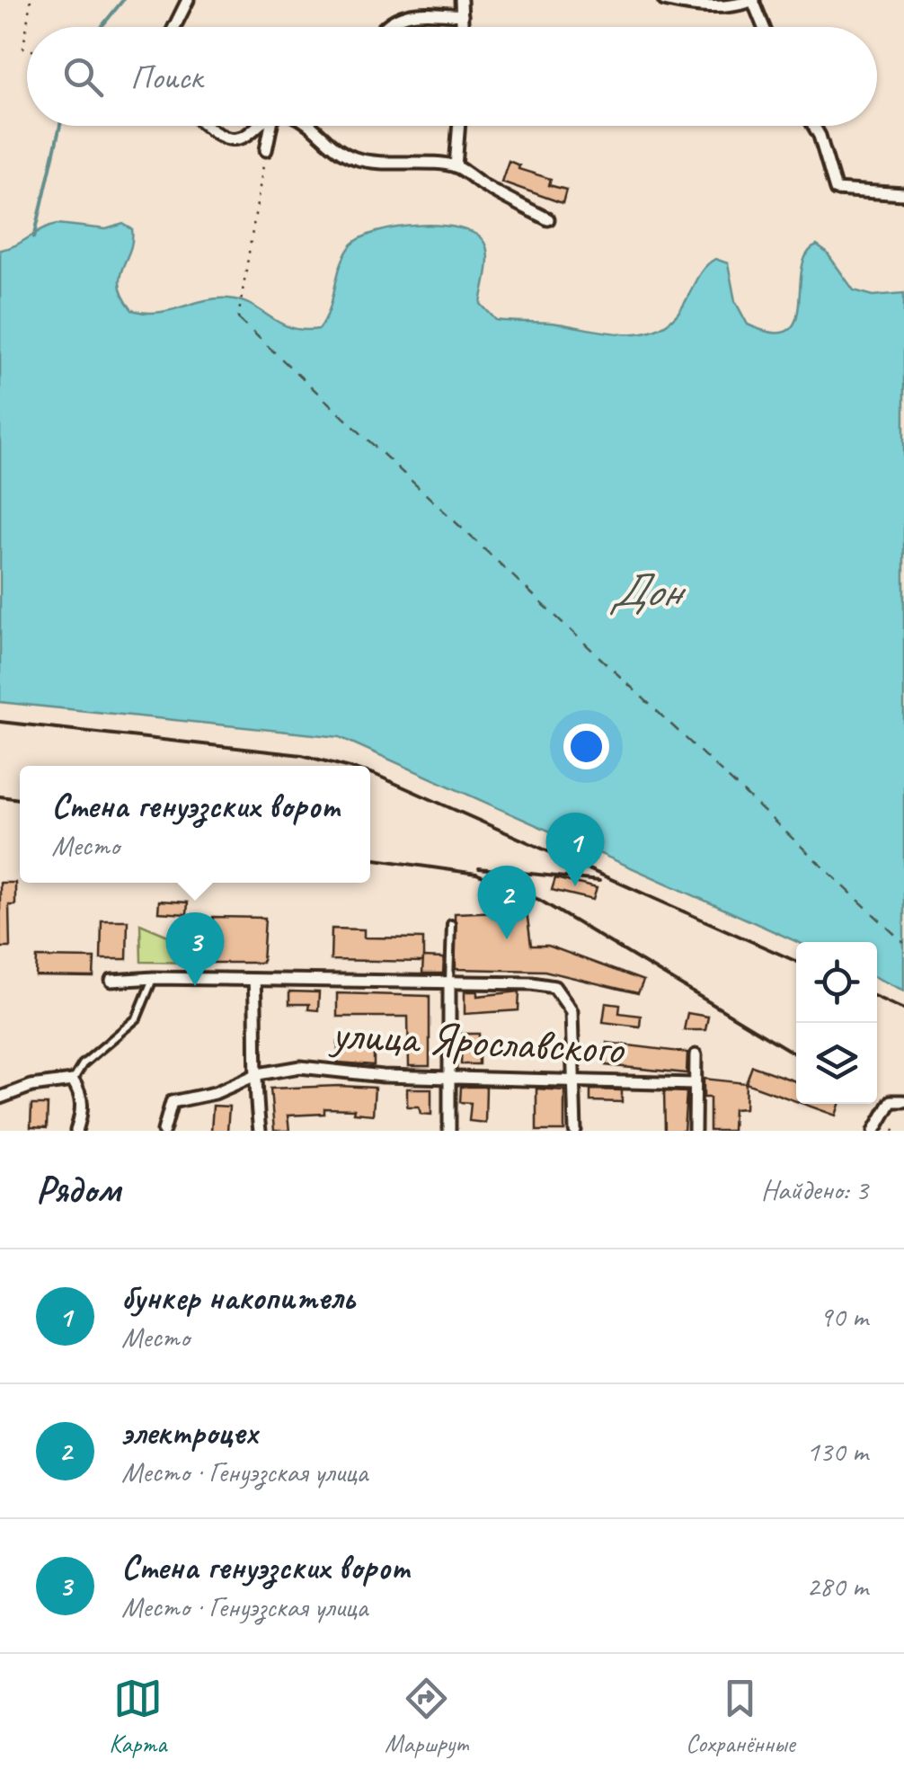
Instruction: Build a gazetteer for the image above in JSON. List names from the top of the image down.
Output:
{
  "streets": {
    "street": ["улица Ярославского"]
  },
  "water": ["Дон"],
  "page": {
    "search": "Поиск",
    "popup": ["Стена генуэзских ворот", "Место"],
    "pins": ["1", "2", "3"],
    "heading": ["Рядом", "Найдено: 3"],
    "list": [
      {
        "mark": "1",
        "name": "бункер накопитель",
        "note": "Место",
        "value": "90 m"
      },
      {
        "mark": "2",
        "name": "электроцех",
        "note": "Место · Генуэзская улица",
        "value": "130 m"
      },
      {
        "mark": "3",
        "name": "Стена генуэзских ворот",
        "note": "Место · Генуэзская улица",
        "value": "280 m"
      }
    ],
    "nav": ["Карта", "Маршрут", "Сохранённые"]
  }
}
